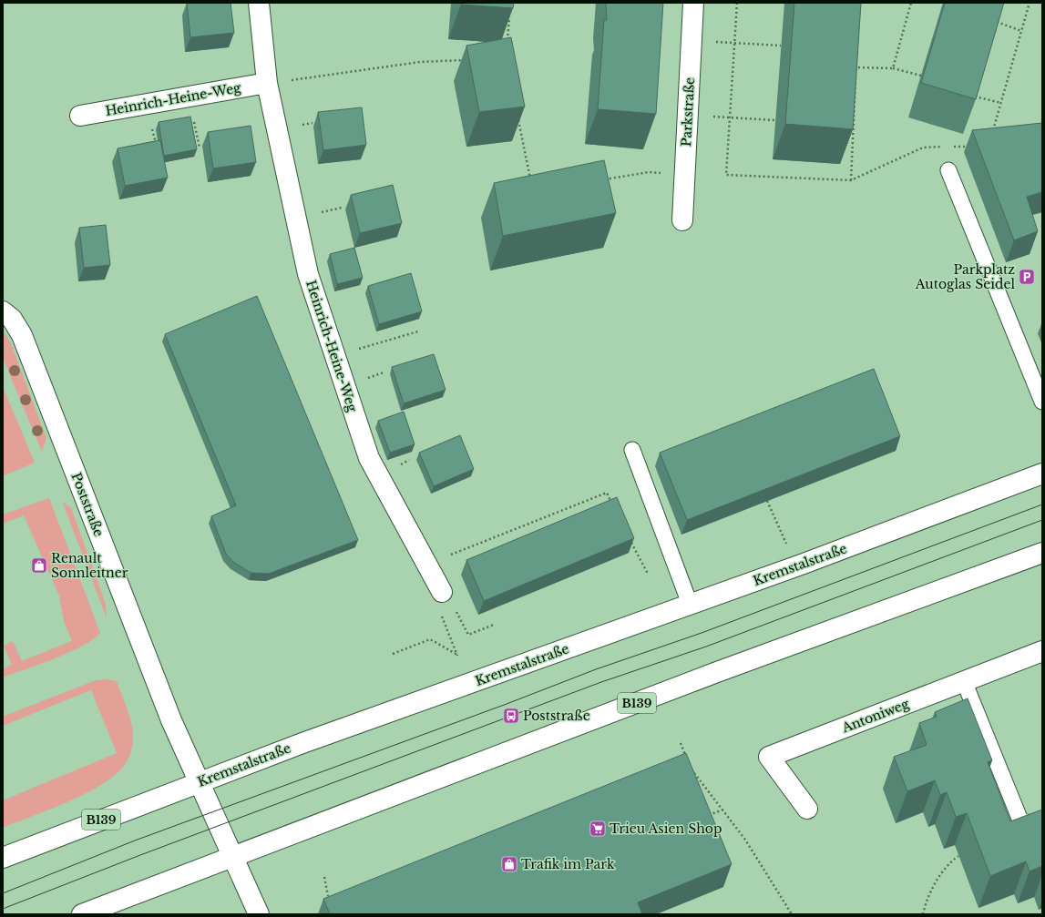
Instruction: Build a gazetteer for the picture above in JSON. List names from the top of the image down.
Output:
{
  "streets": {
    "main road": [
      "Heinrich-Heine-Weg",
      "Parkstraße",
      "Poststraße",
      "Kremstalstraße",
      "B139",
      "Antoniweg"
    ]
  },
  "crossings": [
    ["Poststraße", "Kremstalstraße"],
    ["Poststraße", "B139"]
  ],
  "places": {
    "parking": ["Parkplatz Autoglas Seidel"],
    "shop": ["Renault Sonnleitner", "Trafik im Park"],
    "bus stop": ["Poststraße"],
    "supermarket": ["Trieu Asien Shop"]
  }
}
